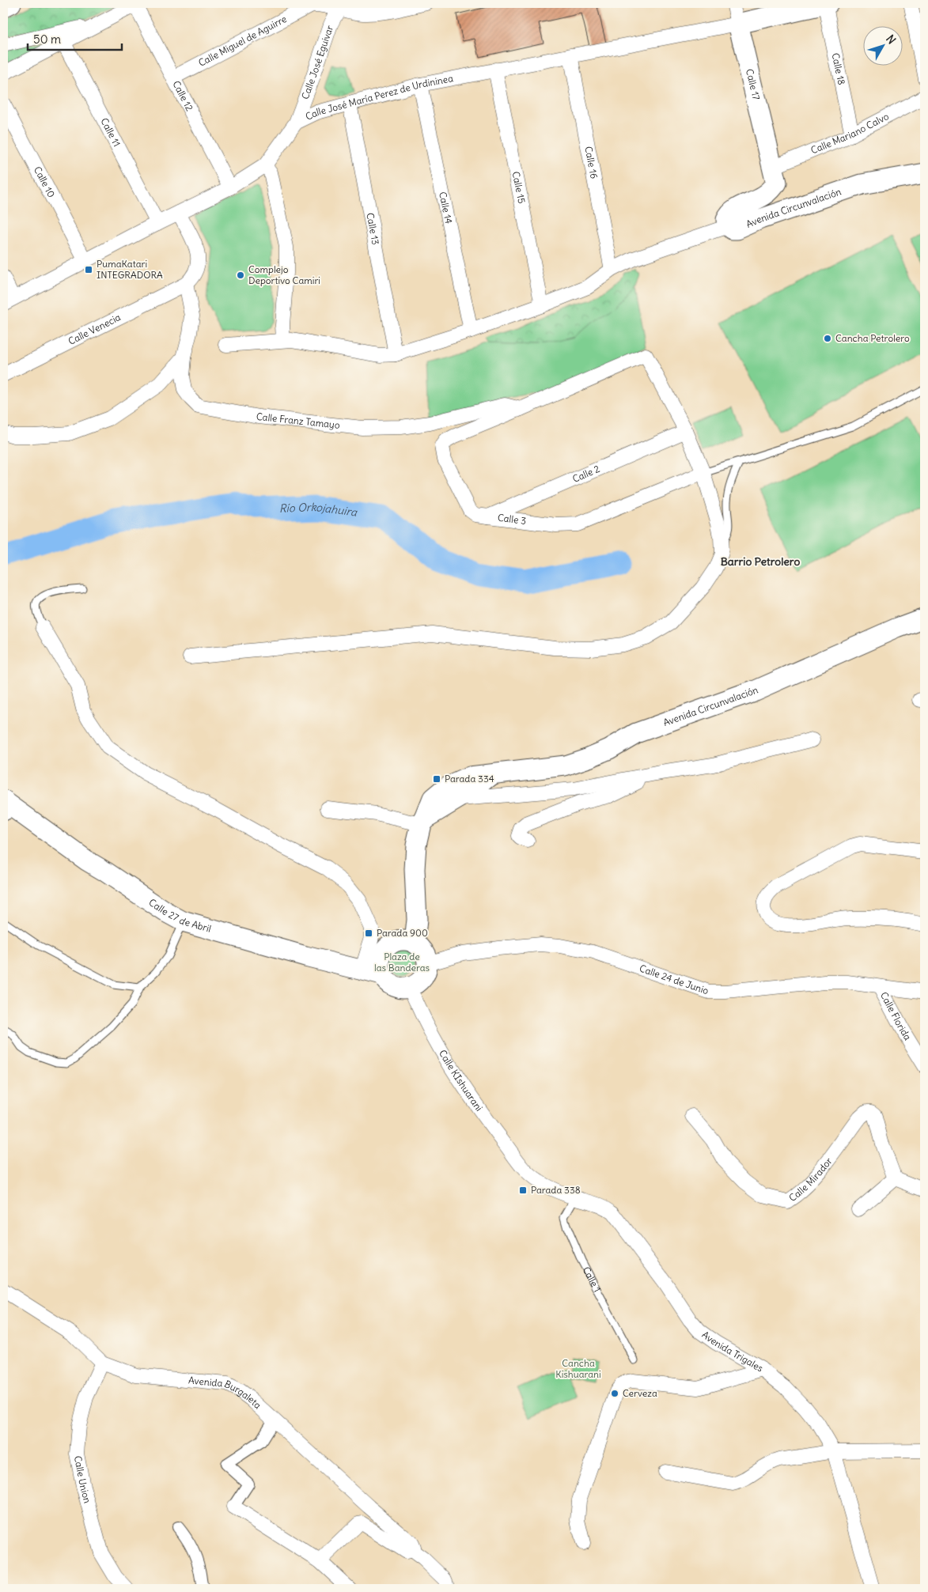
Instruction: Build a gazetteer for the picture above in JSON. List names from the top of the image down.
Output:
{
  "streets": {
    "main road": ["Calle 17", "Avenida Circunvalación", "Calle 27 de Abril"],
    "street": [
      "Calle Miguel de Aguirre",
      "Calle José Eguivar",
      "Calle 18",
      "Calle 12",
      "Calle José María Perez de Urdininea",
      "Calle 11",
      "Calle Mariano Calvo",
      "Calle 16",
      "Calle 10",
      "Calle 15",
      "Calle 14",
      "Calle 13",
      "Calle Venecia",
      "Calle Franz Tamayo",
      "Calle 2",
      "Calle 3",
      "Calle 24 de Junio",
      "Calle Florida",
      "Calle KIshuarani",
      "Calle Mirador",
      "Avenida Trigales",
      "Avenida Burgaleta",
      "Calle Union"
    ],
    "lane": ["Calle 1"]
  },
  "crossings": [
    ["Calle Miguel de Aguirre", "Calle José Eguivar"],
    ["Calle Miguel de Aguirre", "Calle 12"],
    ["Calle José Eguivar", "Calle José María Perez de Urdininea"],
    ["Calle 18", "Calle Mariano Calvo"],
    ["Calle 17", "Calle José María Perez de Urdininea"],
    ["Calle 17", "Calle Mariano Calvo"],
    ["Calle 17", "Avenida Circunvalación"],
    ["Calle 12", "Calle José María Perez de Urdininea"],
    ["Calle José María Perez de Urdininea", "Calle 11"],
    ["Calle José María Perez de Urdininea", "Calle 16"],
    ["Calle José María Perez de Urdininea", "Calle 10"],
    ["Calle José María Perez de Urdininea", "Calle 15"],
    ["Calle José María Perez de Urdininea", "Calle 14"],
    ["Calle José María Perez de Urdininea", "Calle 13"],
    ["Calle Mariano Calvo", "Avenida Circunvalación"],
    ["Calle Venecia", "Calle Franz Tamayo"],
    ["Calle Franz Tamayo", "Calle 3"],
    ["Calle 2", "Calle 3"],
    ["Calle 27 de Abril", "Calle 24 de Junio"],
    ["Calle 27 de Abril", "Calle KIshuarani"],
    ["Calle 24 de Junio", "Calle Florida"],
    ["Calle 24 de Junio", "Calle KIshuarani"],
    ["Calle KIshuarani", "Avenida Trigales"],
    ["Calle 1", "Avenida Trigales"],
    ["Avenida Burgaleta", "Calle Union"]
  ],
  "districts": ["Barrio Petrolero"],
  "water": ["Río Orkojahuira"],
  "parks": ["Plaza de las Banderas", "Cancha Kishuarani"],
  "places": {
    "transit": [
      "PumaKatari INTEGRADORA",
      "Parada 334",
      "Parada 900",
      "Parada 338"
    ],
    "other": ["Complejo Deportivo Camiri", "Cancha Petrolero", "Cerveza"]
  },
  "scale_bar": "50 m",
  "north": "top right"
}
